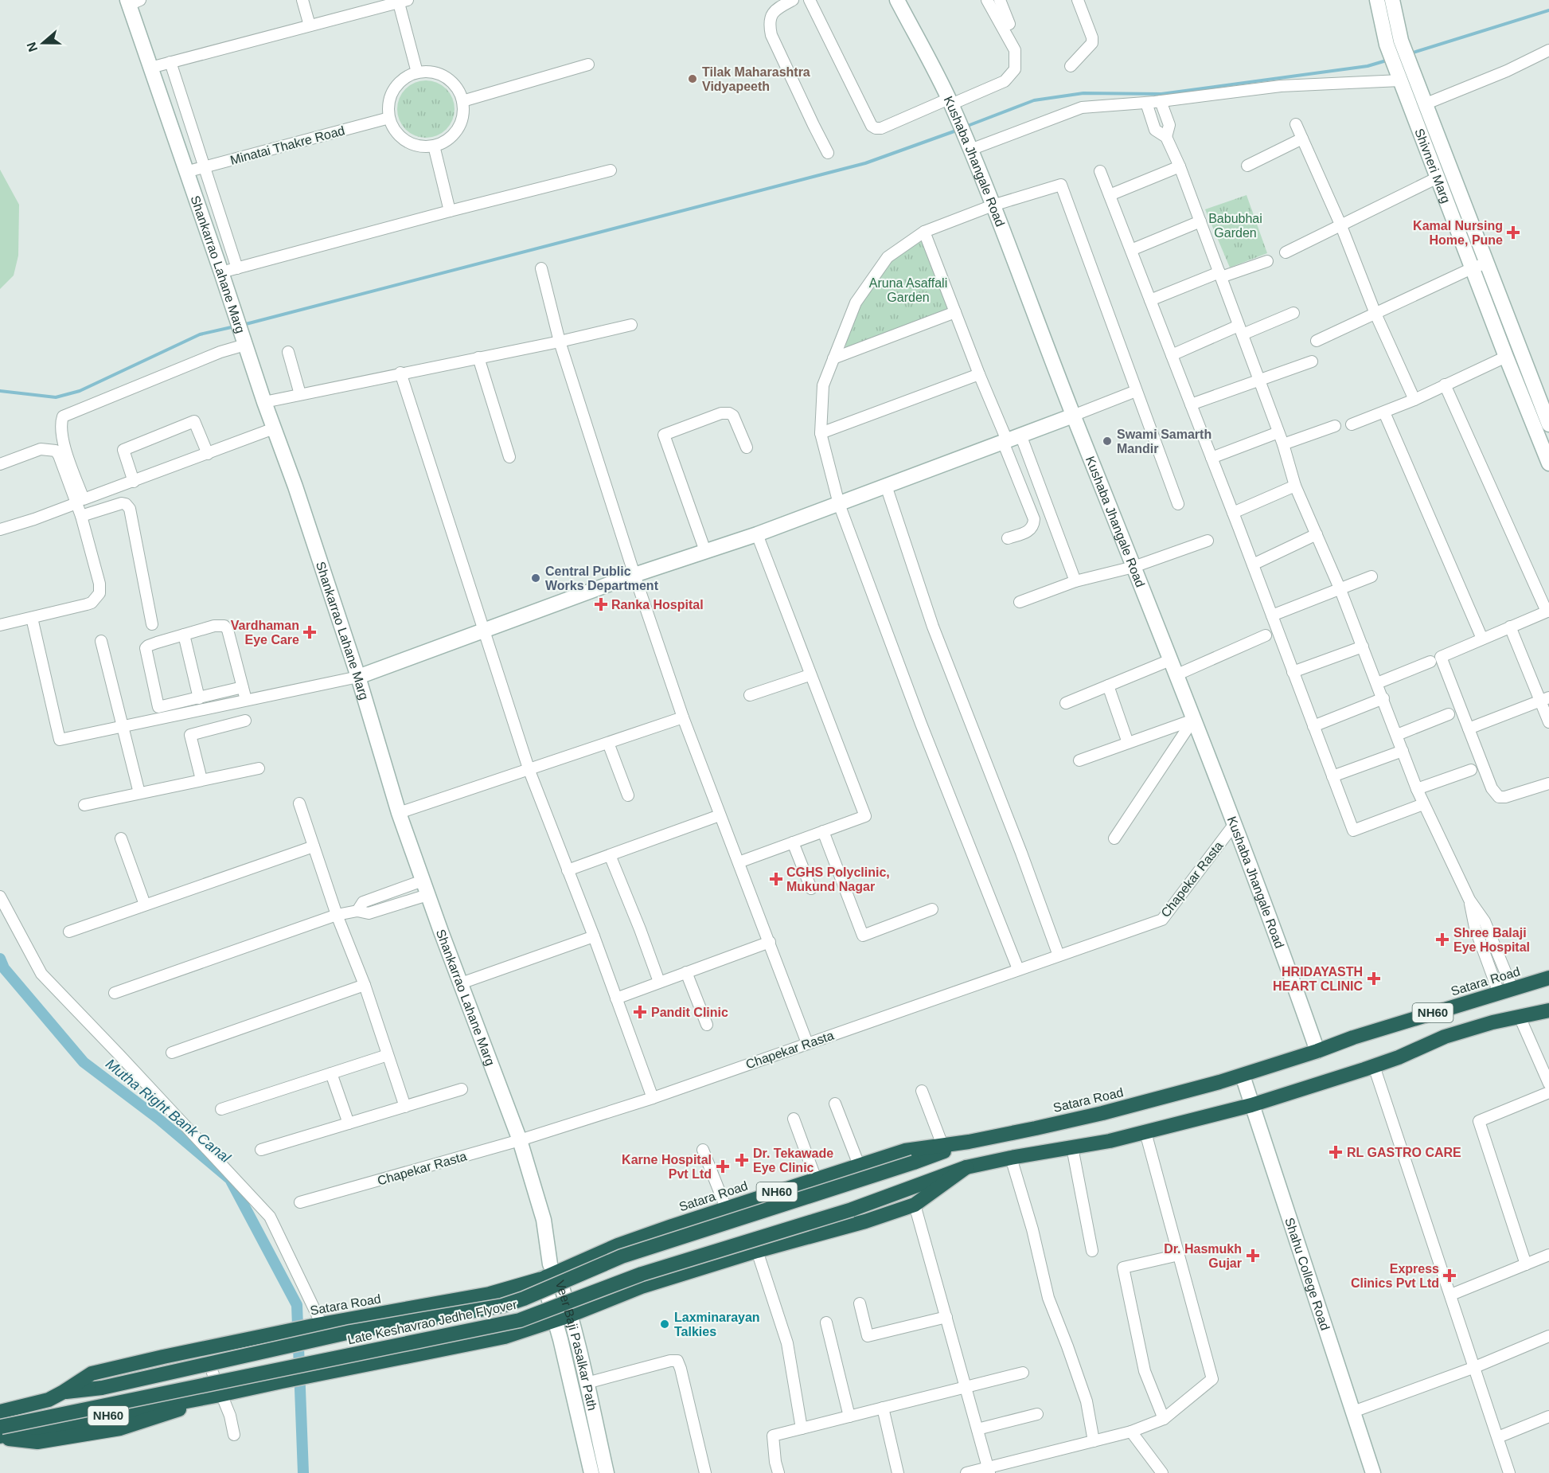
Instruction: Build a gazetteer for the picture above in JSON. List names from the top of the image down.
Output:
{
  "streets": {
    "highway": ["Satara Road", "NH60", "Late Keshavrao Jedhe Flyover"],
    "main road": [
      "Kushaba Jhangale Road",
      "Shivneri Marg",
      "Shankarrao Lahane Marg",
      "Shahu College Road",
      "Veer Baji Pasalkar Path"
    ],
    "street": ["Minatai Thakre Road", "Chapekar Rasta"]
  },
  "crossings": [
    ["Minatai Thakre Road", "Shankarrao Lahane Marg"],
    ["Kushaba Jhangale Road", "Chapekar Rasta"],
    ["Kushaba Jhangale Road", "Satara Road"],
    ["Shankarrao Lahane Marg", "Chapekar Rasta"],
    ["Shankarrao Lahane Marg", "Satara Road"],
    ["Shankarrao Lahane Marg", "Veer Baji Pasalkar Path"],
    ["Satara Road", "Shahu College Road"],
    ["Satara Road", "Veer Baji Pasalkar Path"],
    ["NH60", "Shahu College Road"],
    ["NH60", "Late Keshavrao Jedhe Flyover"],
    ["NH60", "Veer Baji Pasalkar Path"]
  ],
  "water": ["Mutha Right Bank Canal"],
  "parks": ["Babubhai Garden", "Aruna Asaffali Garden"],
  "places": {
    "other": [
      "Tilak Maharashtra Vidyapeeth",
      "Swami Samarth Mandir",
      "Central Public Works Department",
      "Laxminarayan Talkies"
    ],
    "health": [
      "Kamal Nursing Home, Pune",
      "Ranka Hospital",
      "Vardhaman Eye Care",
      "CGHS Polyclinic, Mukund Nagar",
      "Shree Balaji Eye Hospital",
      "HRIDAYASTH HEART CLINIC",
      "Pandit Clinic",
      "RL GASTRO CARE",
      "Dr. Tekawade Eye Clinic",
      "Karne Hospital Pvt Ltd",
      "Dr. Hasmukh Gujar",
      "Express Clinics Pvt Ltd"
    ]
  },
  "north": "left"
}
